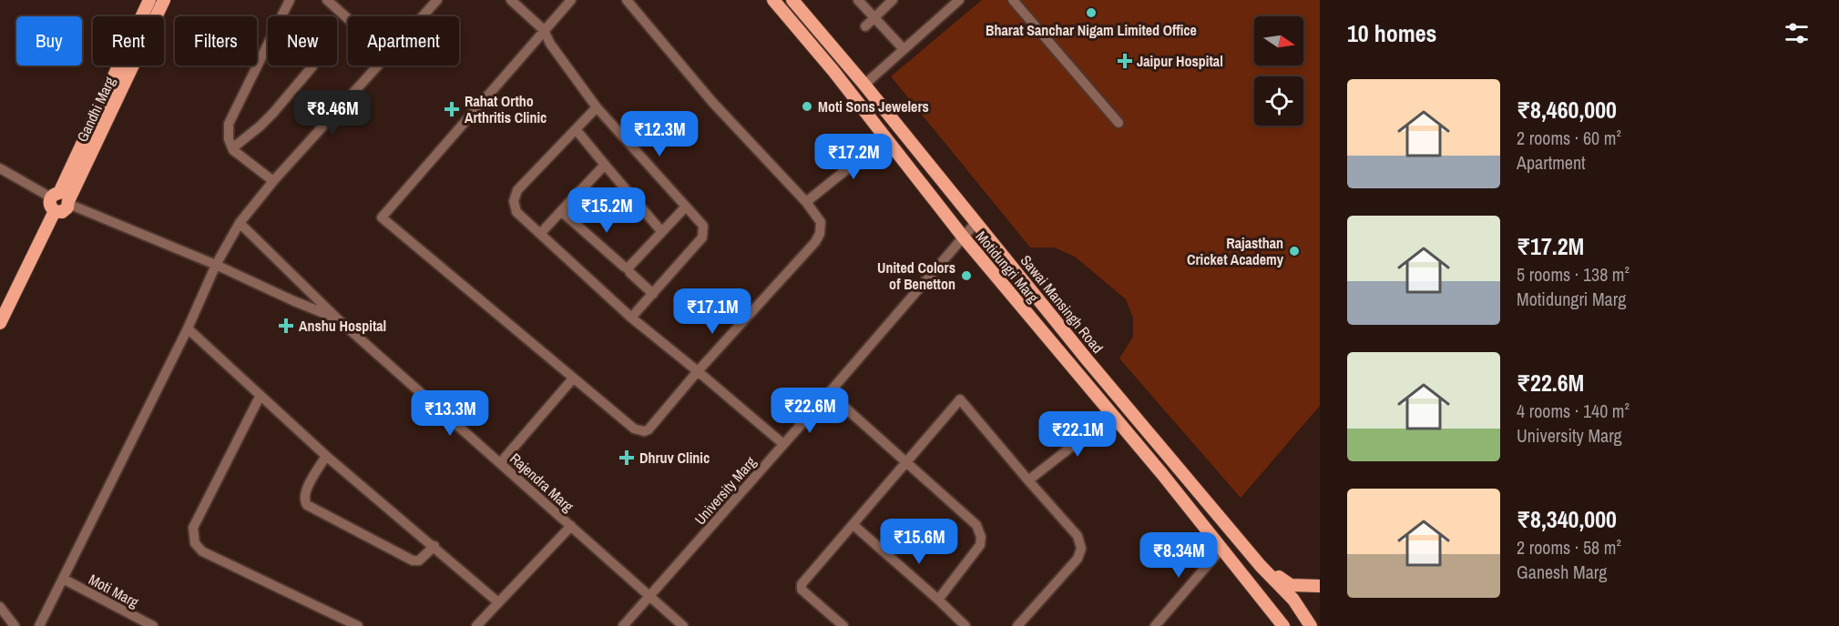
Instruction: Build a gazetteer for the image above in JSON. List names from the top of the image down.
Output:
{
  "streets": {
    "main road": ["Gandhi Marg", "Motidungri Marg", "Sawai Mansingh Road"],
    "street": ["Rajendra Marg", "University Marg", "Moti Marg"]
  },
  "crossings": [
    ["Motidungri Marg", "University Marg"],
    ["Sawai Mansingh Road", "University Marg"],
    ["Rajendra Marg", "University Marg"]
  ],
  "places": {
    "other": [
      "Bharat Sanchar Nigam Limited Office",
      "Moti Sons Jewelers",
      "Rajasthan Cricket Academy",
      "United Colors of Benetton"
    ],
    "health": [
      "Jaipur Hospital",
      "Rahat Ortho Arthritis Clinic",
      "Anshu Hospital",
      "Dhruv Clinic"
    ]
  },
  "north": "right",
  "page": {
    "heading": "10 homes",
    "chip": [
      "Buy",
      "Rent",
      "Filters",
      "New",
      "Apartment"
    ],
    "list": [
      {
        "name": "₹8,460,000",
        "note": "2 rooms · 60 m² · Apartment"
      },
      {
        "name": "₹17.2M",
        "note": "5 rooms · 138 m² · Motidungri Marg"
      },
      {
        "name": "₹22.6M",
        "note": "4 rooms · 140 m² · University Marg"
      },
      {
        "name": "₹8,340,000",
        "note": "2 rooms · 58 m² · Ganesh Marg"
      }
    ],
    "price": [
      "₹8.46M",
      "₹12.3M",
      "₹17.2M",
      "₹15.2M",
      "₹17.1M",
      "₹22.6M",
      "₹13.3M",
      "₹22.1M",
      "₹15.6M",
      "₹8.34M"
    ]
  }
}
